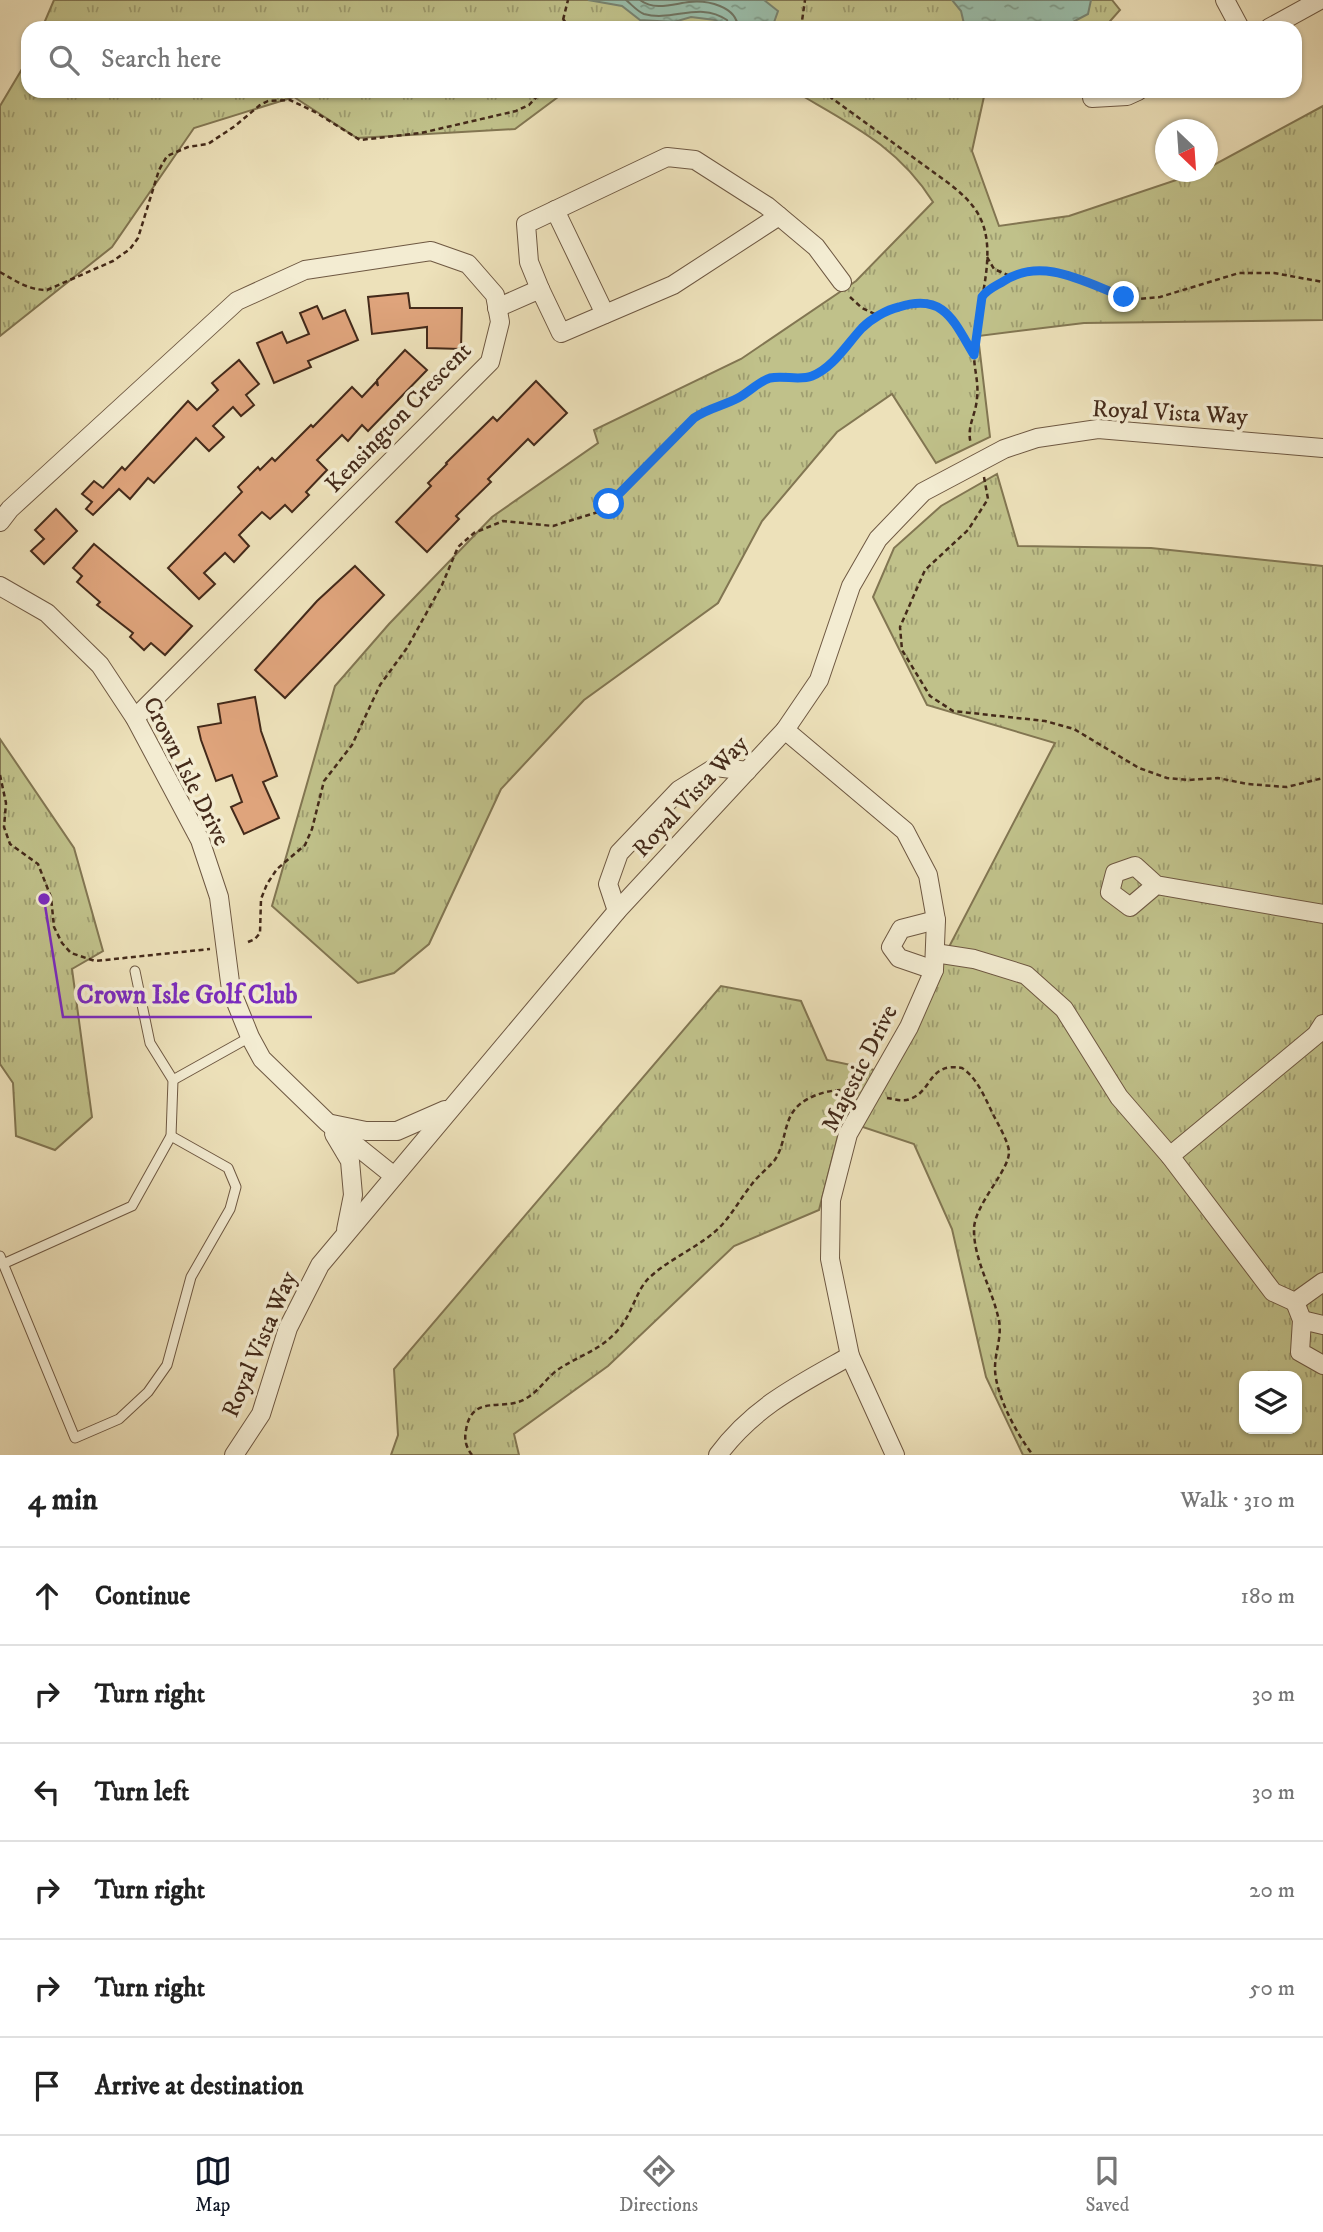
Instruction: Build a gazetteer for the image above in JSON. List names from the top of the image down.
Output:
{
  "streets": {
    "street": [
      "Royal Vista Way",
      "Kensington Crescent",
      "Crown Isle Drive",
      "Majestic Drive"
    ]
  },
  "crossings": [
    ["Royal Vista Way", "Crown Isle Drive"],
    ["Royal Vista Way", "Majestic Drive"],
    ["Kensington Crescent", "Crown Isle Drive"]
  ],
  "places": ["Crown Isle Golf Club"],
  "north": "bottom right",
  "page": {
    "search": "Search here",
    "heading": ["4 min", "Walk · 310 m"],
    "list": [
      ["Continue", "180 m"],
      ["Turn right", "30 m"],
      ["Turn left", "30 m"],
      ["Turn right", "20 m"],
      ["Turn right", "50 m"],
      "Arrive at destination"
    ],
    "nav": ["Map", "Directions", "Saved"]
  }
}
